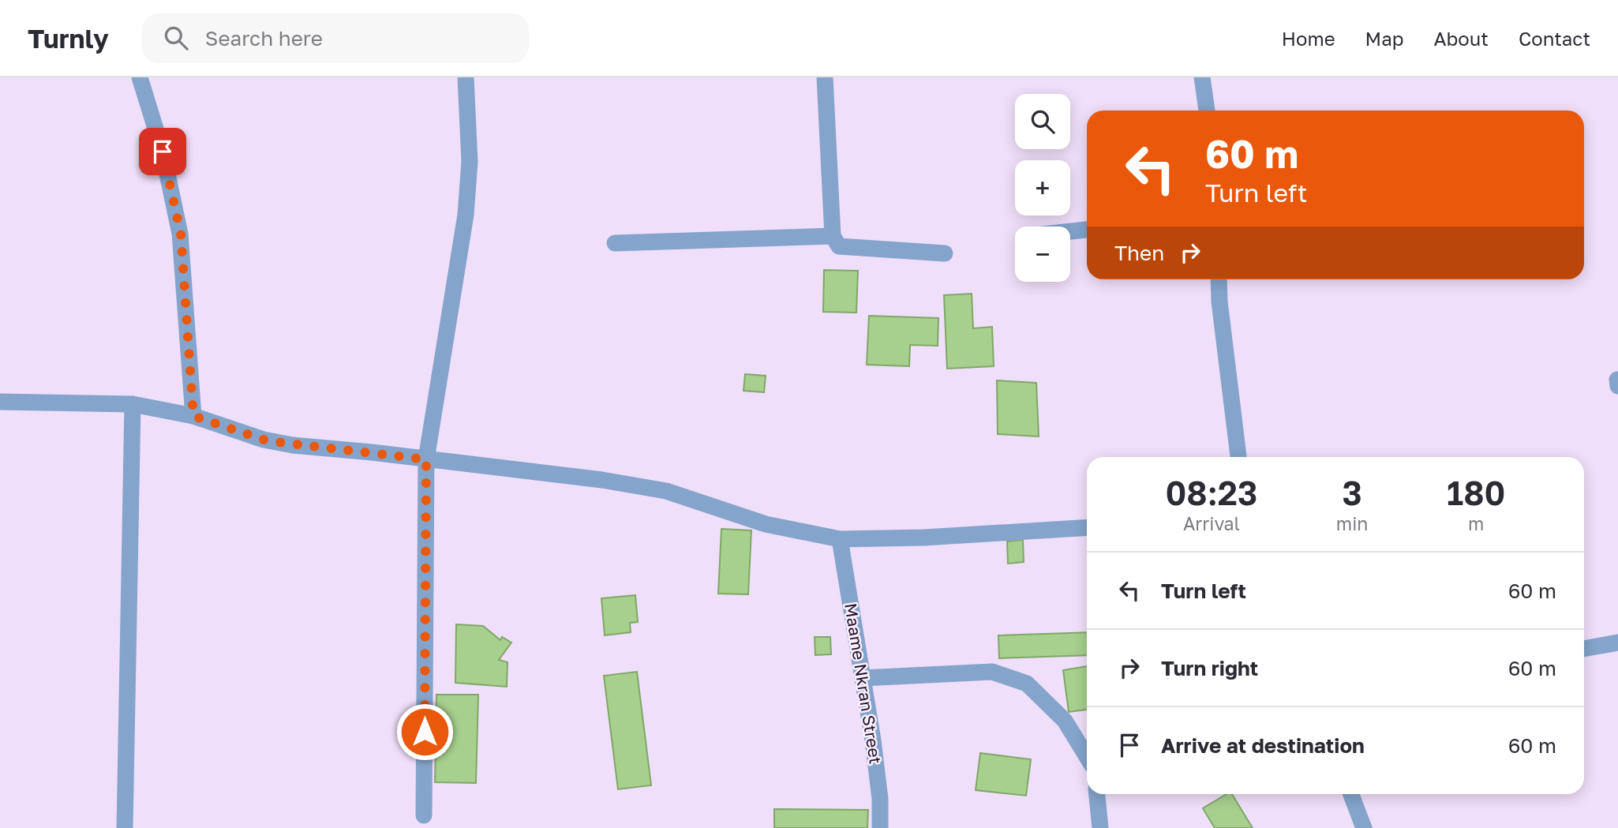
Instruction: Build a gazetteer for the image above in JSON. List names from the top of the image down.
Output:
{
  "streets": {
    "street": ["Maame Nkran Street"]
  },
  "page": {
    "header": "Turnly",
    "search": "Search here",
    "nav": [
      "Home",
      "Map",
      "About",
      "Contact"
    ],
    "map_buttons": ["+", "−"],
    "turn": ["60 m", "Turn left"],
    "then": "Then",
    "eta": [
      "08:23",
      "Arrival",
      "3",
      "min",
      "180",
      "m"
    ],
    "list": [
      {
        "name": "Turn left",
        "value": "60 m"
      },
      {
        "name": "Turn right",
        "value": "60 m"
      },
      {
        "name": "Arrive at destination",
        "value": "60 m"
      }
    ]
  }
}
